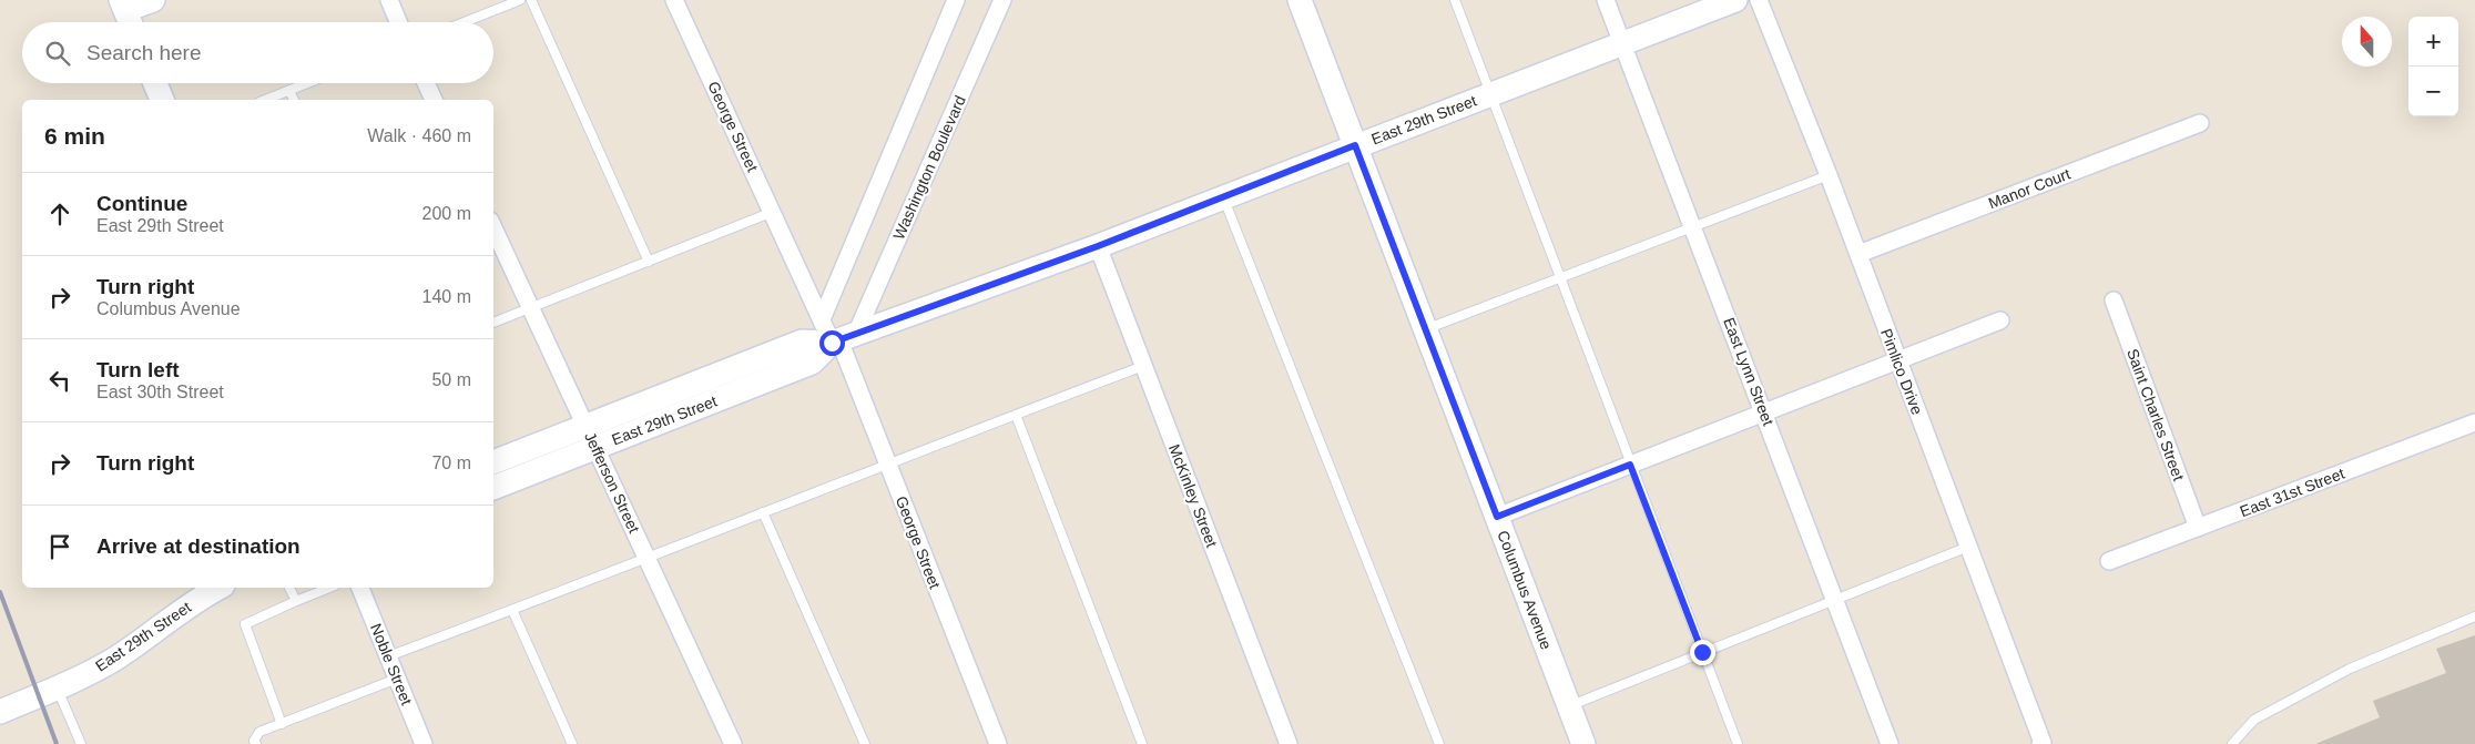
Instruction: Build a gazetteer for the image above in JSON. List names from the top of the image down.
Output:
{
  "streets": {
    "street": [
      "East 29th Street",
      "George Street",
      "Washington Boulevard",
      "Manor Court",
      "East Lynn Street",
      "Pimlico Drive",
      "Saint Charles Street",
      "Jefferson Street",
      "East 31st Street",
      "McKinley Street",
      "Columbus Avenue",
      "Noble Street"
    ]
  },
  "crossings": [
    ["East 29th Street", "George Street"],
    ["East 29th Street", "Washington Boulevard"],
    ["East 29th Street", "East Lynn Street"],
    ["East 29th Street", "Jefferson Street"],
    ["East 29th Street", "McKinley Street"],
    ["East 29th Street", "Columbus Avenue"],
    ["George Street", "Washington Boulevard"],
    ["Manor Court", "Pimlico Drive"],
    ["Saint Charles Street", "East 31st Street"]
  ],
  "north": "top",
  "page": {
    "map_buttons": ["+", "−"],
    "search": "Search here",
    "heading": ["6 min", "Walk · 460 m"],
    "list": [
      ["Continue", "East 29th Street", "200 m"],
      ["Turn right", "Columbus Avenue", "140 m"],
      ["Turn left", "East 30th Street", "50 m"],
      ["Turn right", "70 m"],
      "Arrive at destination"
    ]
  }
}
